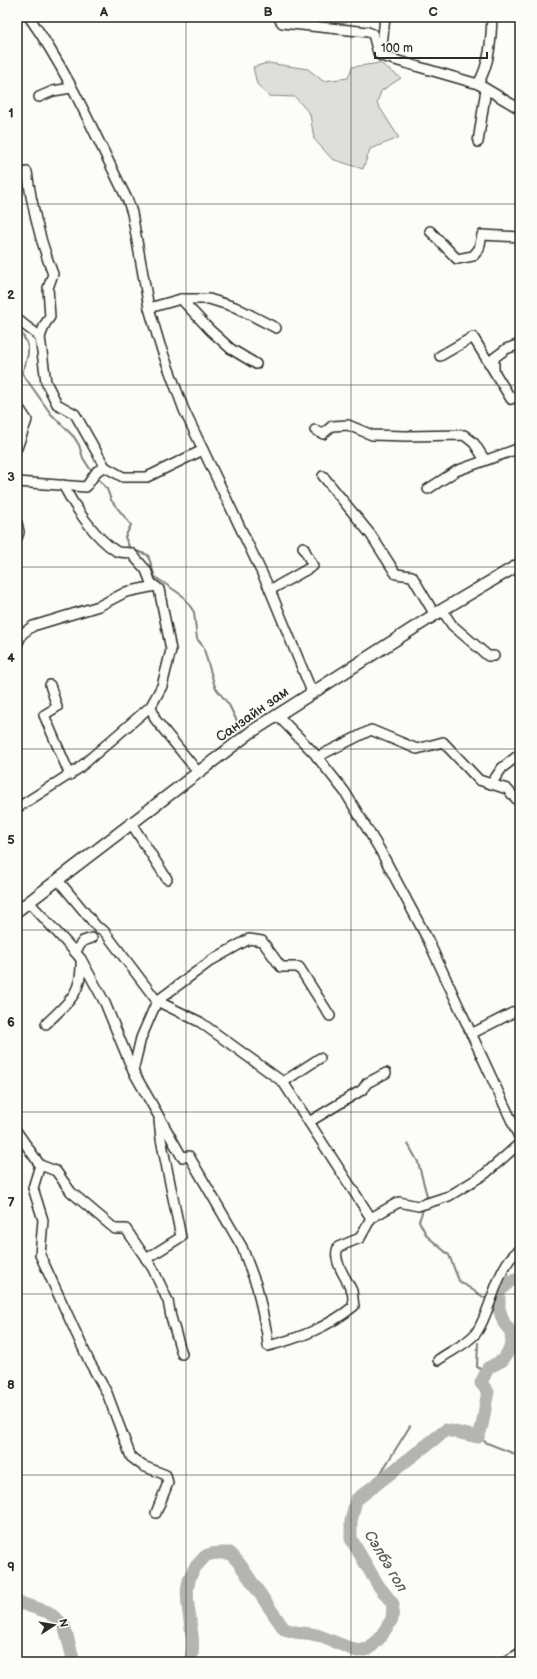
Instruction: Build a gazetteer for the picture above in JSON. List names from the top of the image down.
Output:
{
  "streets": {
    "main road": ["Санзайн зам"]
  },
  "water": ["Сэлбэ гол"],
  "scale_bar": "100 m",
  "north": "right",
  "grid": {
    "columns": ["A", "B", "C"],
    "rows": [
      "1",
      "2",
      "3",
      "4",
      "5",
      "6",
      "7",
      "8",
      "9"
    ]
  }
}
